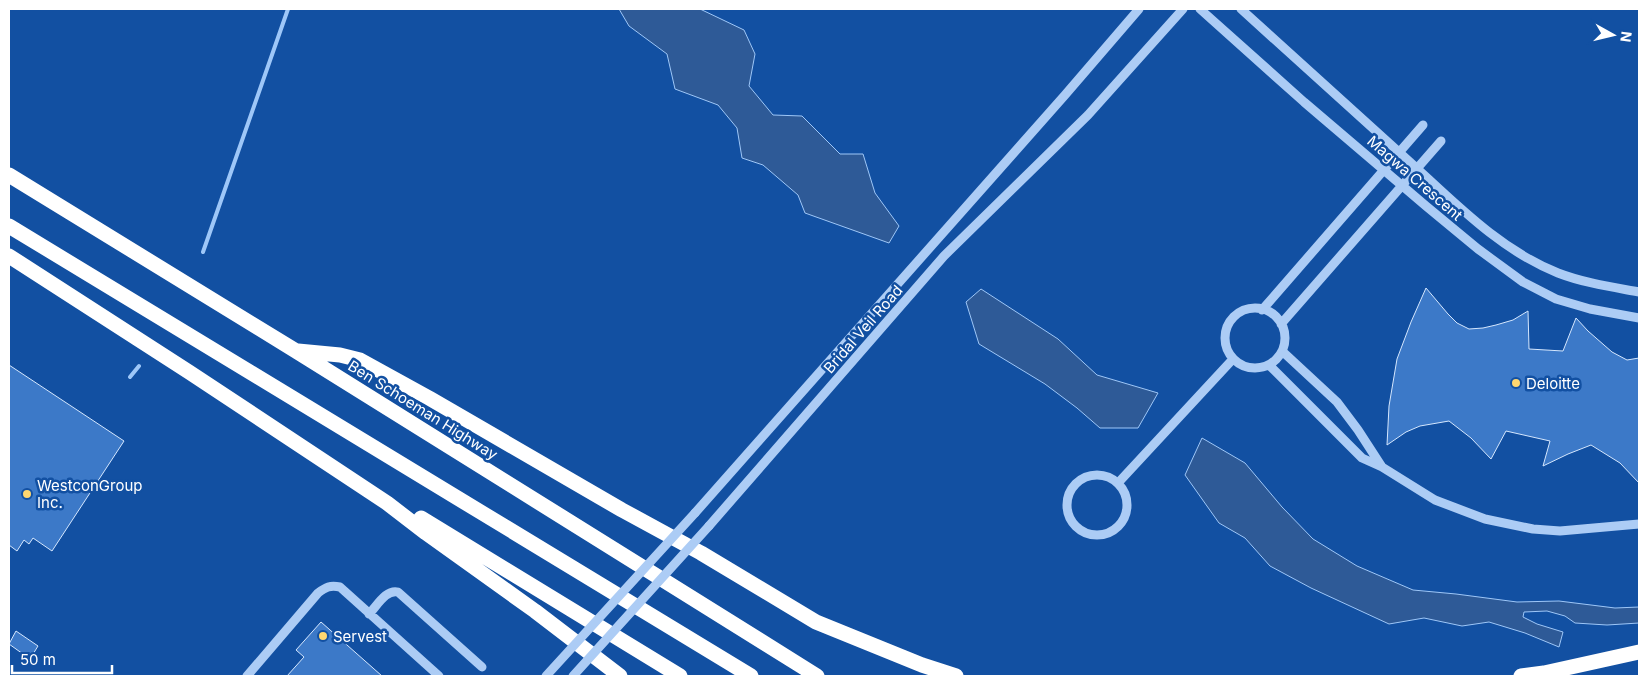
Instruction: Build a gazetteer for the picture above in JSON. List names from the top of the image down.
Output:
{
  "streets": {
    "highway": ["Ben Schoeman Highway"],
    "street": ["Magwa Crescent", "Bridal Veil Road"]
  },
  "places": ["Deloitte", "WestconGroup Inc.", "Servest"],
  "scale_bar": "50 m",
  "north": "right"
}
